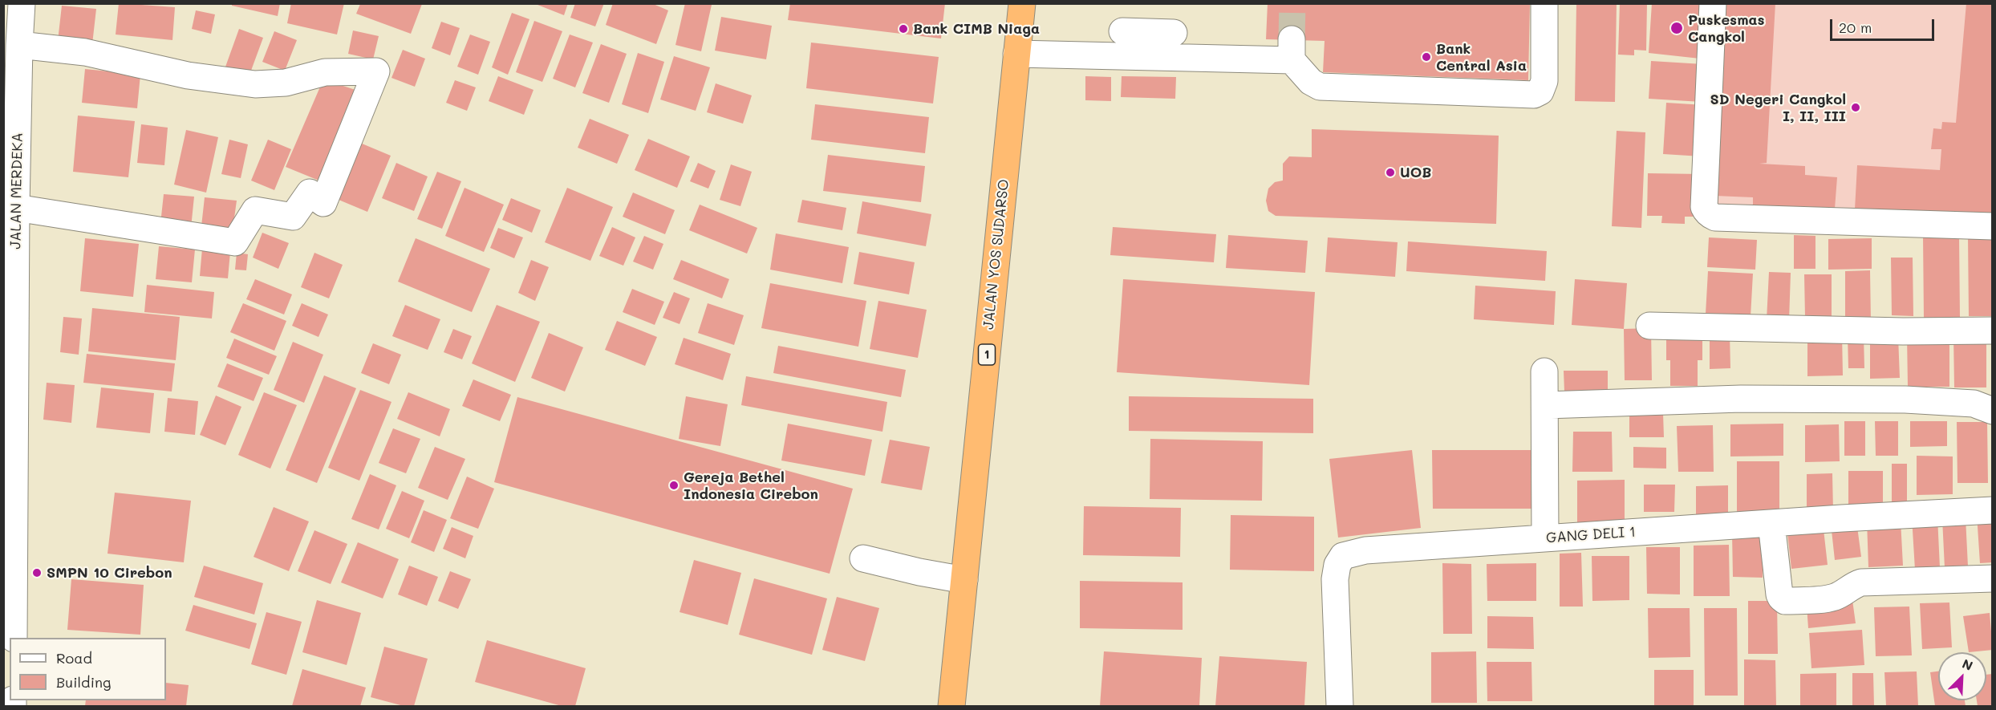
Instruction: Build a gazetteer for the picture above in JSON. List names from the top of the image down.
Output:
{
  "streets": {
    "highway": ["JALAN YOS SUDARSO", "1"],
    "street": ["JALAN MERDEKA", "GANG DELI 1"]
  },
  "places": [
    "Puskesmas Cangkol",
    "Bank CIMB Niaga",
    "Bank Central Asia",
    "SD Negeri Cangkol I, II, III",
    "UOB",
    "Gereja Bethel Indonesia Cirebon",
    "SMPN 10 Cirebon"
  ],
  "legend": ["Road", "Building"],
  "scale_bar": "20 m",
  "north": "top right"
}
